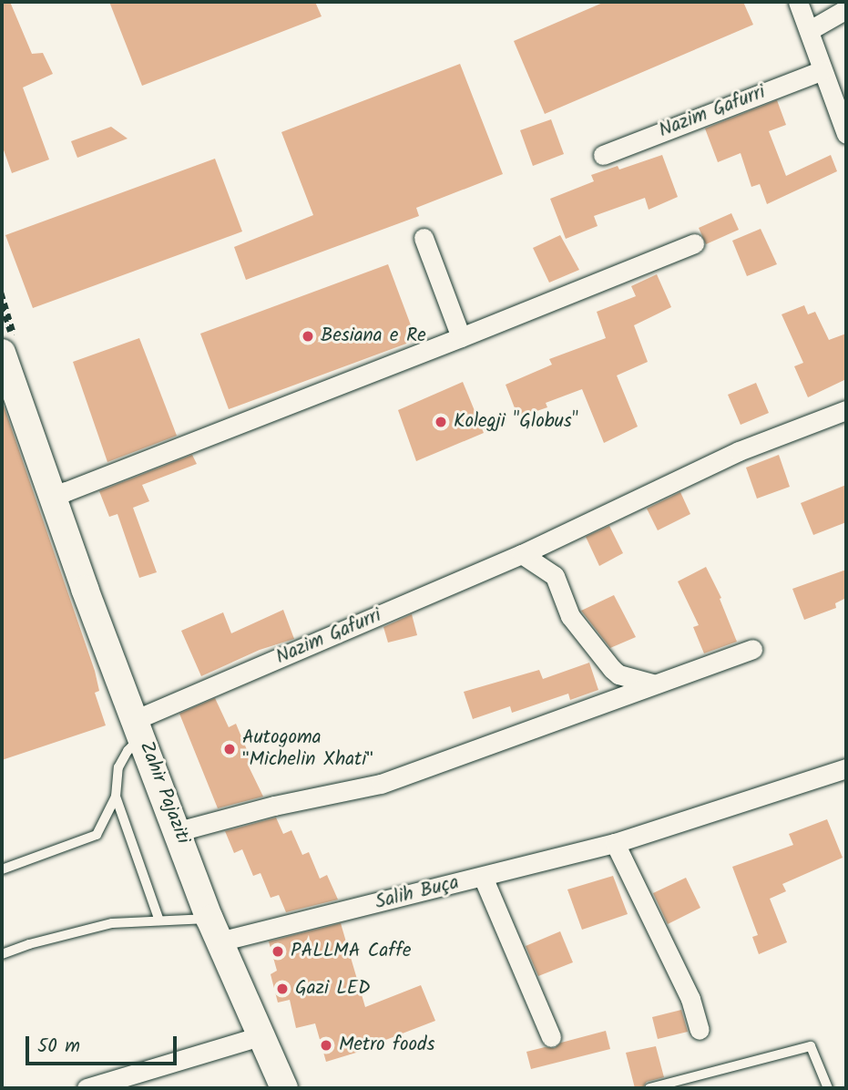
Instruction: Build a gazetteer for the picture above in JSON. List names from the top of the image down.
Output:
{
  "streets": {
    "main road": ["Zahir Pajaziti"],
    "street": ["Nazim Gafurri", "Salih Buça"]
  },
  "crossings": [
    ["Nazim Gafurri", "Zahir Pajaziti"],
    ["Zahir Pajaziti", "Salih Buça"]
  ],
  "places": [
    "Besiana e Re",
    "Kolegji \"Globus\"",
    "Autogoma ʺMichelin Xhatiʺ",
    "PALLMA Caffe",
    "Gazi LED",
    "Metro foods"
  ],
  "scale_bar": "50 m"
}
